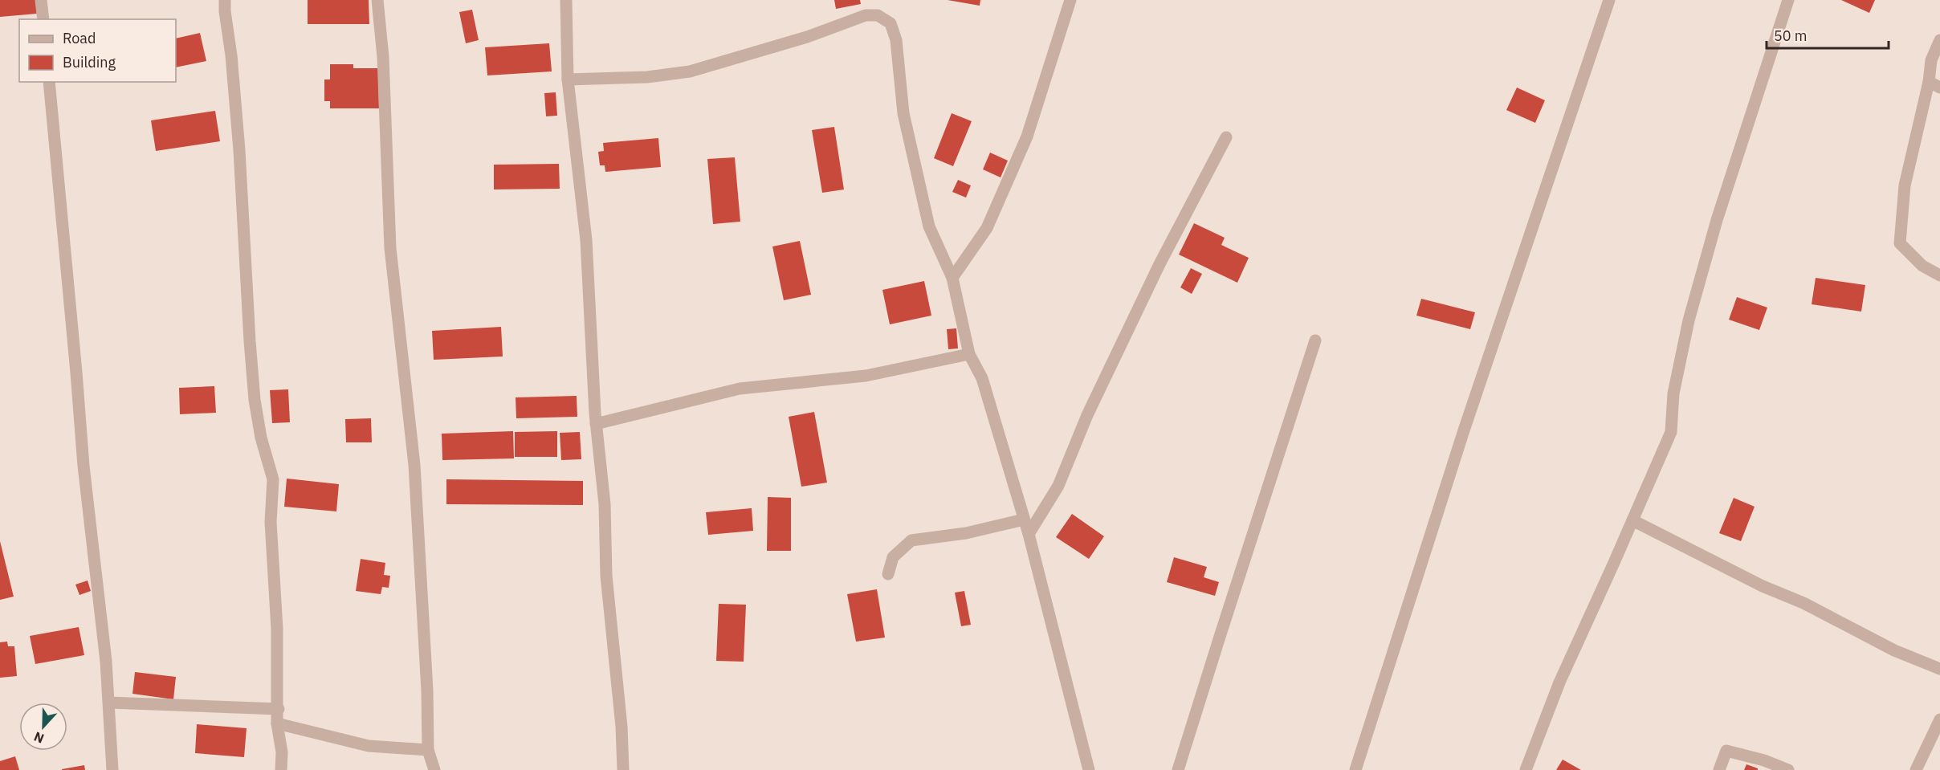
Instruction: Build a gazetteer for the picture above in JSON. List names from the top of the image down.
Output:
{
  "legend": ["Road", "Building"],
  "scale_bar": "50 m",
  "north": "bottom"
}
